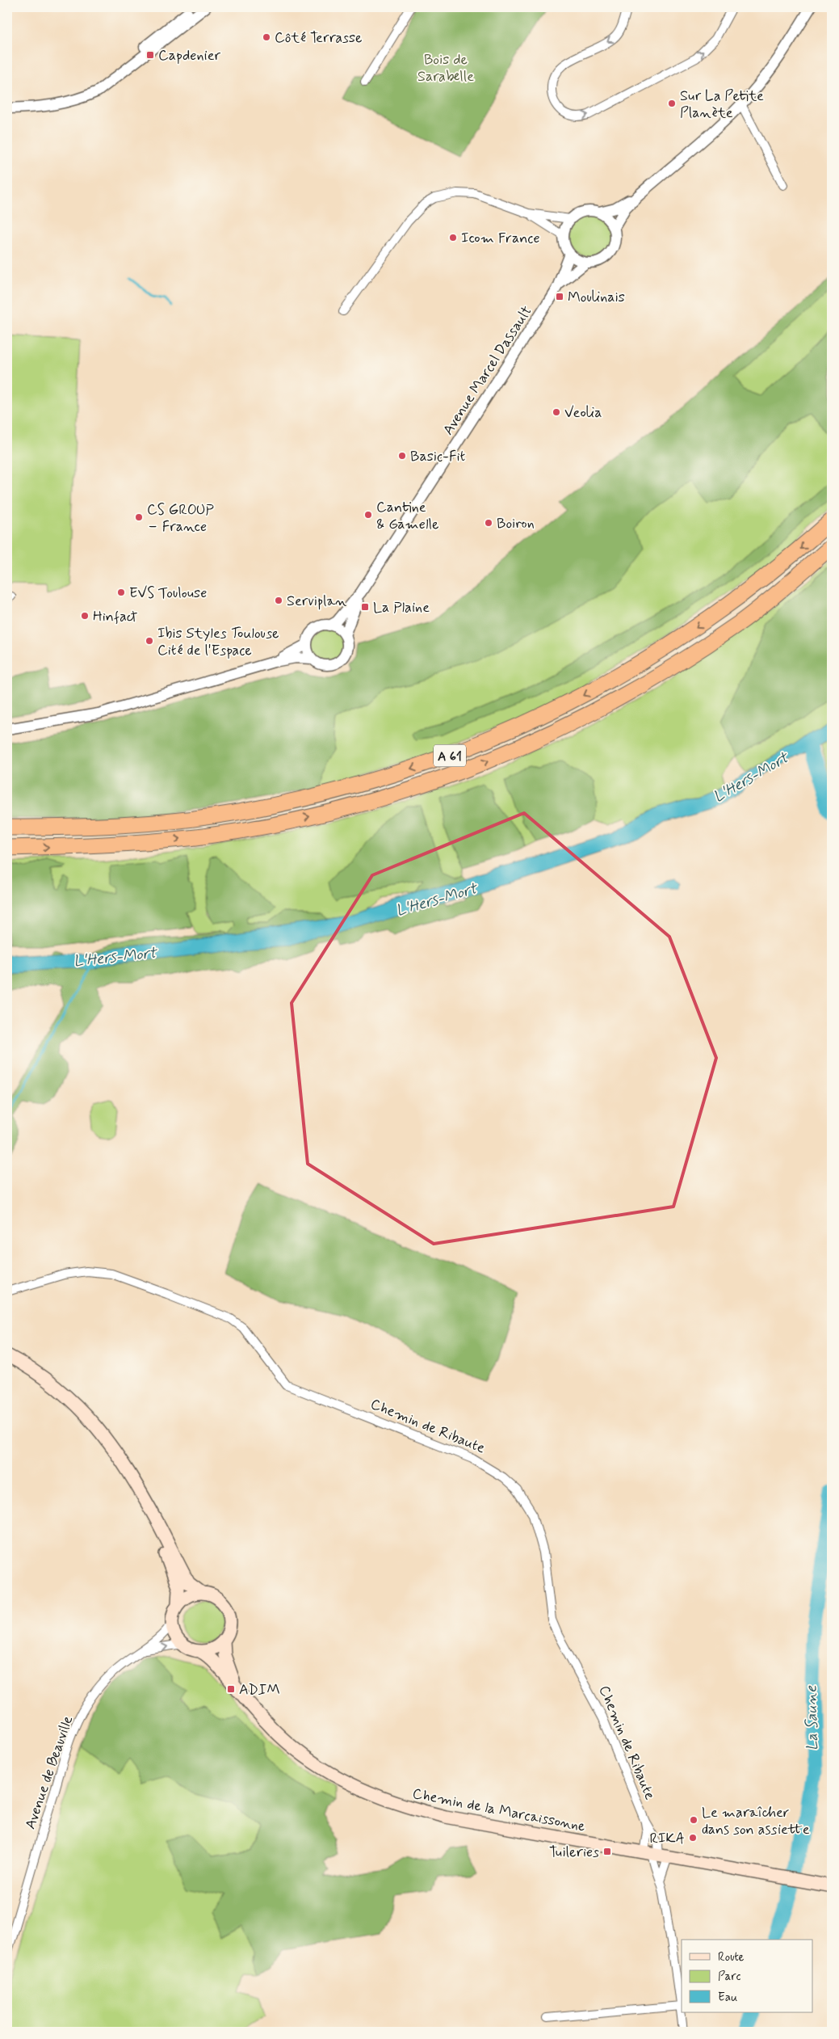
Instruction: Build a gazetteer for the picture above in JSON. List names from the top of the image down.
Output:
{
  "streets": {
    "highway": ["A 61"],
    "main road": ["Chemin de la Marcaissonne"],
    "street": ["Avenue Marcel Dassault", "Chemin de Ribaute", "Avenue de Beauville"]
  },
  "crossings": [
    ["Chemin de Ribaute", "Chemin de la Marcaissonne"],
    ["Avenue de Beauville", "Chemin de la Marcaissonne"]
  ],
  "water": ["L'Hers-Mort", "La Saune"],
  "parks": ["Bois de Sarabelle"],
  "places": {
    "other": [
      "Côté Terrasse",
      "Sur La Petite Planète",
      "Icom France",
      "Veolia",
      "Basic-Fit",
      "Cantine & Gamelle",
      "CS GROUP – France",
      "Boiron",
      "EVS Toulouse",
      "Serviplan",
      "Hinfact",
      "Ibis Styles Toulouse Cité de l'Espace",
      "Le maraîcher dans son assiette",
      "RIKA"
    ],
    "transit": [
      "Capdenier",
      "Moulinais",
      "La Plaine",
      "ADIM",
      "Tuileries"
    ]
  },
  "legend": ["Route", "Parc", "Eau"]
}
